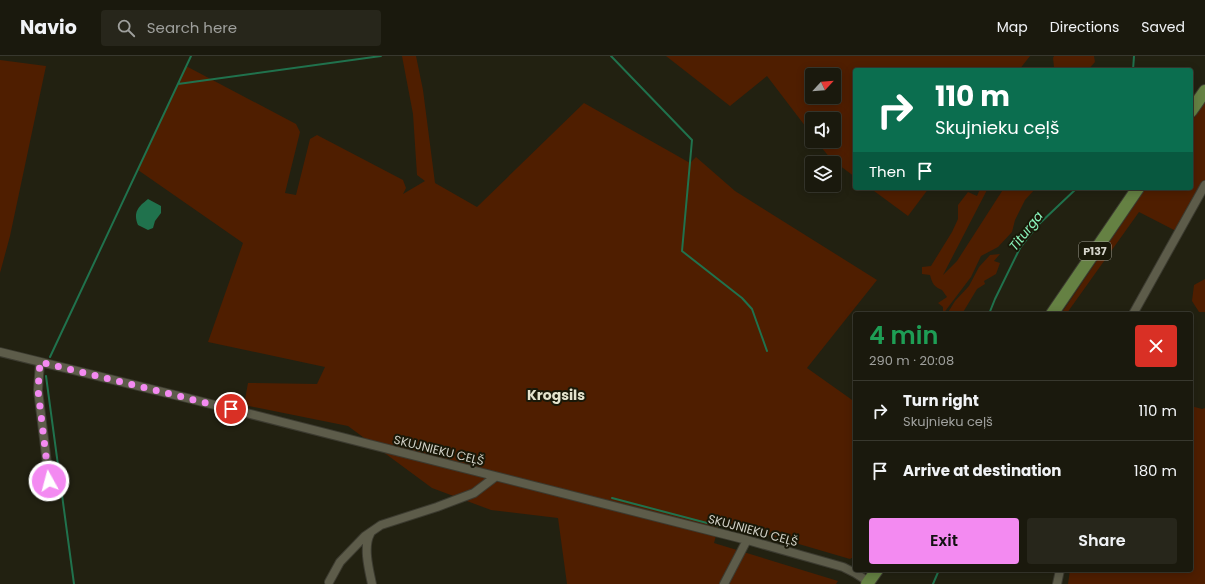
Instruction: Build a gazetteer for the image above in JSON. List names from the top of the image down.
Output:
{
  "streets": {
    "main road": ["P137"],
    "street": ["SKUJNIEKU CEĻŠ"]
  },
  "districts": ["Krogsils"],
  "water": ["Titurga"],
  "north": "top right",
  "page": {
    "header": "Navio",
    "search": "Search here",
    "nav": ["Map", "Directions", "Saved"],
    "turn": ["110 m", "Skujnieku ceļš"],
    "then": "Then",
    "heading": ["4 min", "290 m · 20:08"],
    "list": [
      {
        "name": "Turn right",
        "note": "Skujnieku ceļš",
        "value": "110 m"
      },
      {
        "name": "Arrive at destination",
        "value": "180 m"
      }
    ],
    "buttons": ["Exit", "Share"]
  }
}
